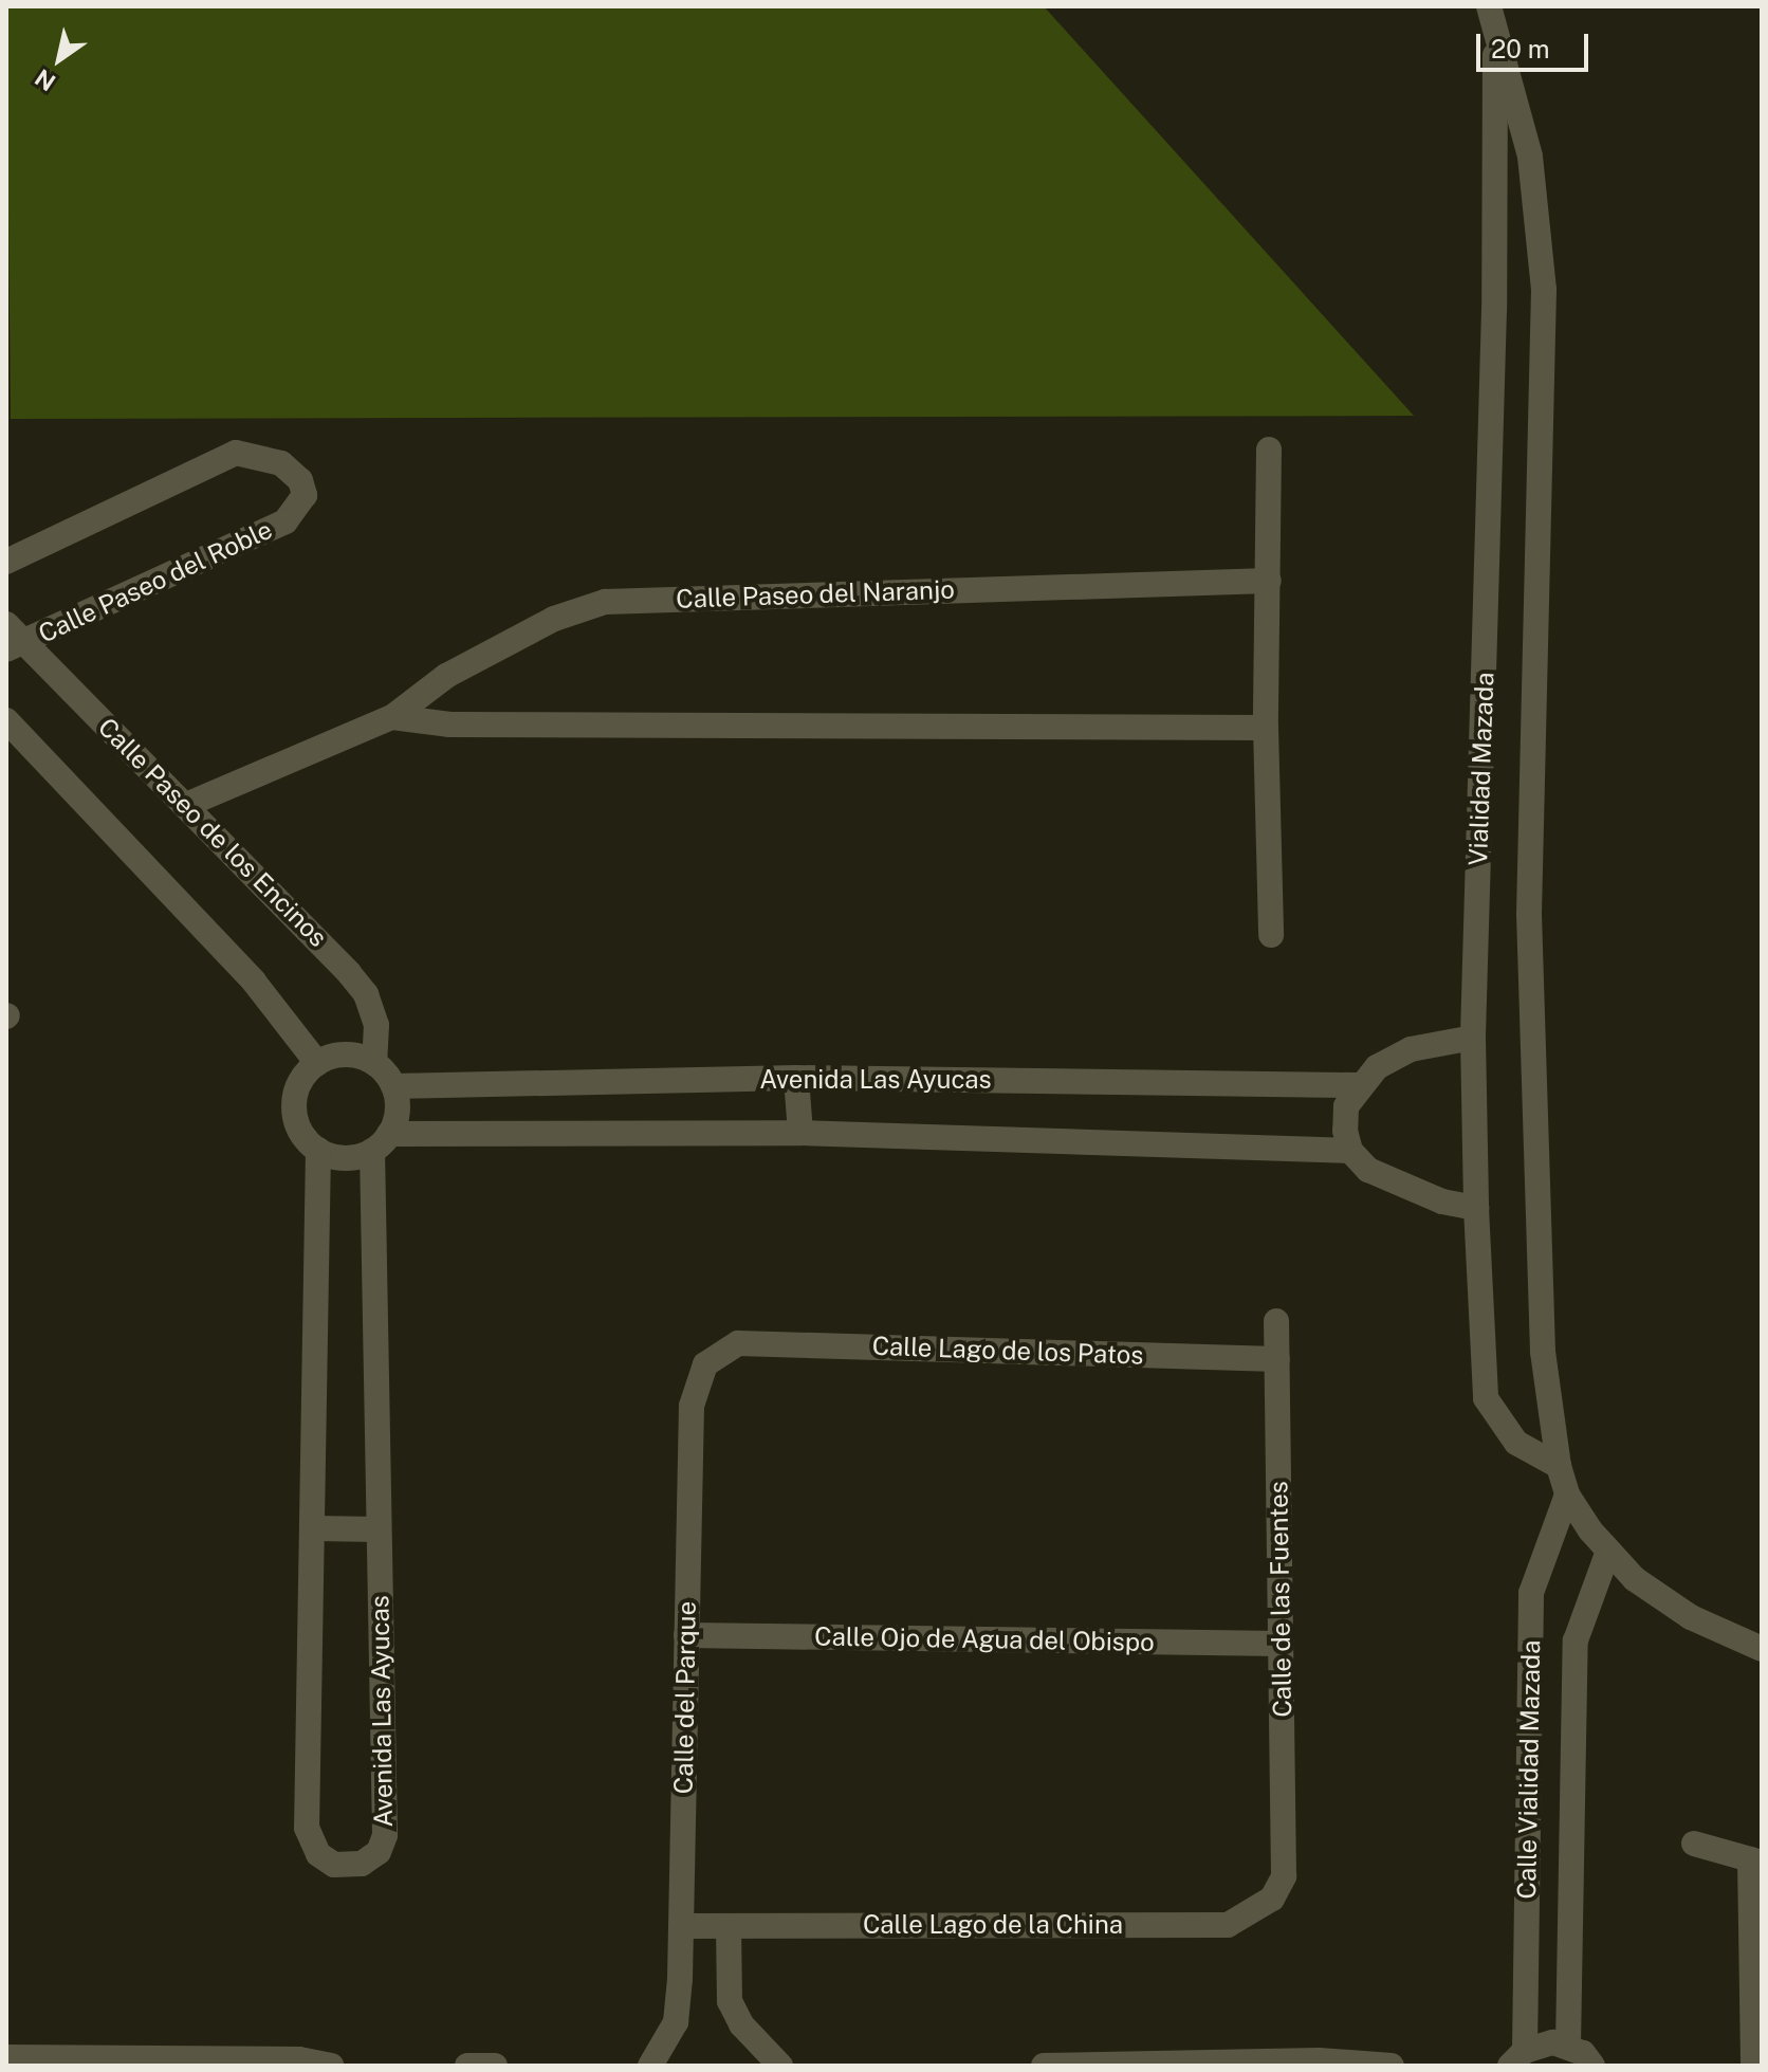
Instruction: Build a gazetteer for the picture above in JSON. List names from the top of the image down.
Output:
{
  "streets": {
    "street": [
      "Calle Paseo del Roble",
      "Calle Paseo del Naranjo",
      "Vialidad Mazada",
      "Calle Paseo de los Encinos",
      "Avenida Las Ayucas",
      "Calle Lago de los Patos",
      "Calle de las Fuentes",
      "Calle Ojo de Agua del Obispo",
      "Calle del Parque",
      "Calle Vialidad Mazada",
      "Calle Lago de la China"
    ]
  },
  "crossings": [
    ["Calle Paseo del Roble", "Calle Paseo de los Encinos"],
    ["Calle Paseo del Naranjo", "Calle Paseo de los Encinos"],
    ["Calle Paseo de los Encinos", "Avenida Las Ayucas"],
    ["Calle Lago de los Patos", "Calle de las Fuentes"],
    ["Calle Lago de los Patos", "Calle del Parque"],
    ["Calle de las Fuentes", "Calle Ojo de Agua del Obispo"],
    ["Calle de las Fuentes", "Calle Lago de la China"],
    ["Calle Ojo de Agua del Obispo", "Calle del Parque"],
    ["Calle del Parque", "Calle Lago de la China"]
  ],
  "scale_bar": "20 m",
  "north": "bottom left"
}
